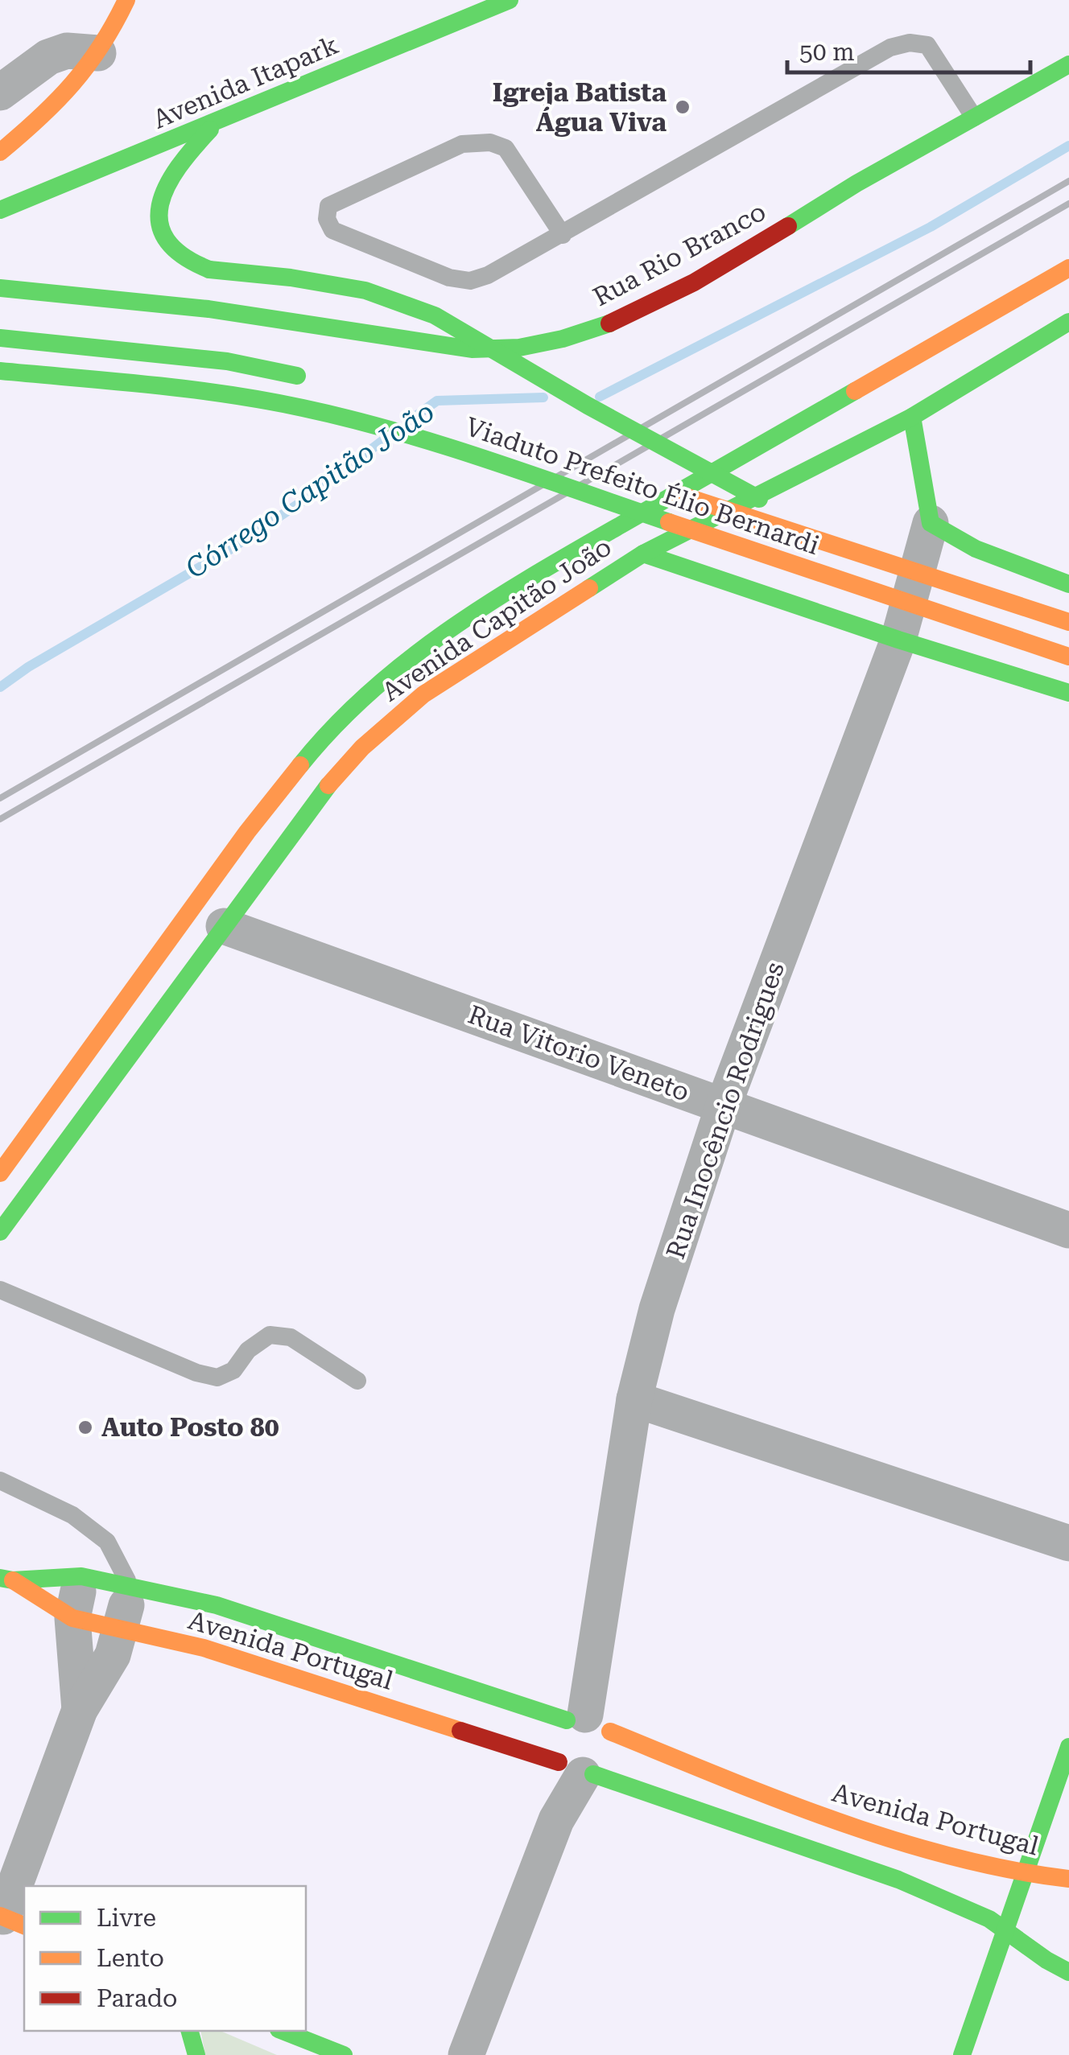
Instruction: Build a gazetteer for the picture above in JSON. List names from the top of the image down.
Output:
{
  "streets": {
    "main road": [
      "Avenida Itapark",
      "Rua Rio Branco",
      "Viaduto Prefeito Élio Bernardi",
      "Avenida Capitão João",
      "Avenida Portugal"
    ],
    "street": ["Rua Vitorio Veneto", "Rua Inocêncio Rodrigues"]
  },
  "crossings": [
    ["Avenida Capitão João", "Rua Vitorio Veneto"],
    ["Rua Vitorio Veneto", "Rua Inocêncio Rodrigues"],
    ["Rua Inocêncio Rodrigues", "Avenida Portugal"]
  ],
  "water": ["Córrego Capitão João"],
  "places": ["Igreja Batista Água Viva", "Auto Posto 80"],
  "legend": ["Livre", "Lento", "Parado"],
  "scale_bar": "50 m"
}
